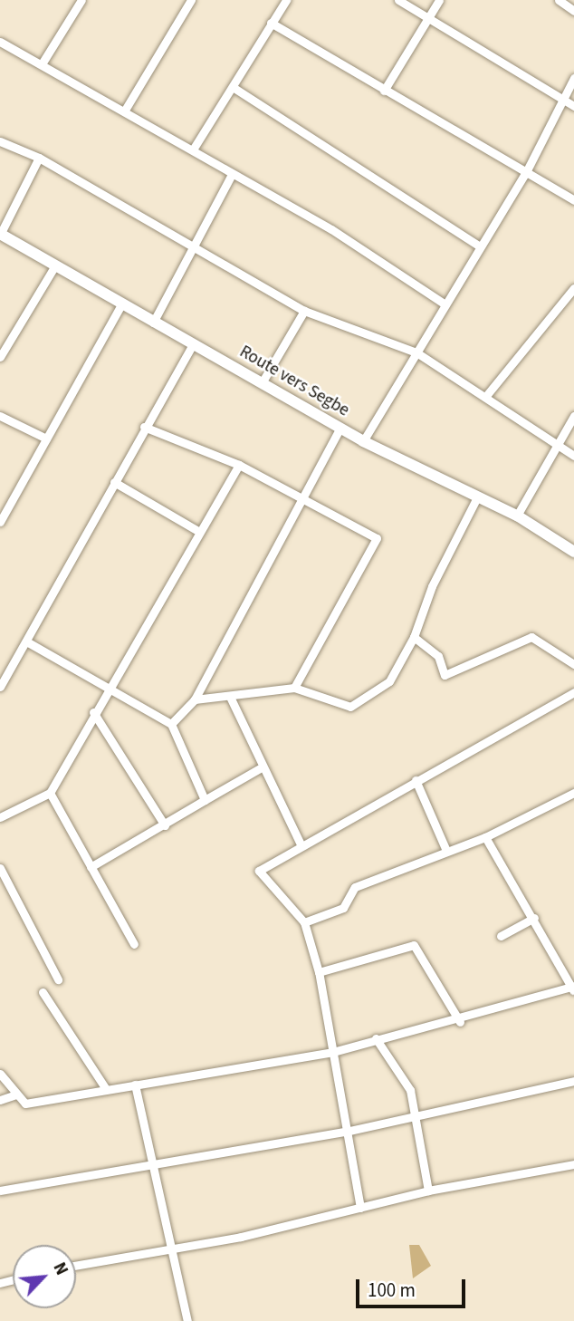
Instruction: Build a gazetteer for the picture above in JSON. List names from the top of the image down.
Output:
{
  "streets": {
    "main road": ["Route vers Segbe"]
  },
  "scale_bar": "100 m",
  "north": "top right"
}
